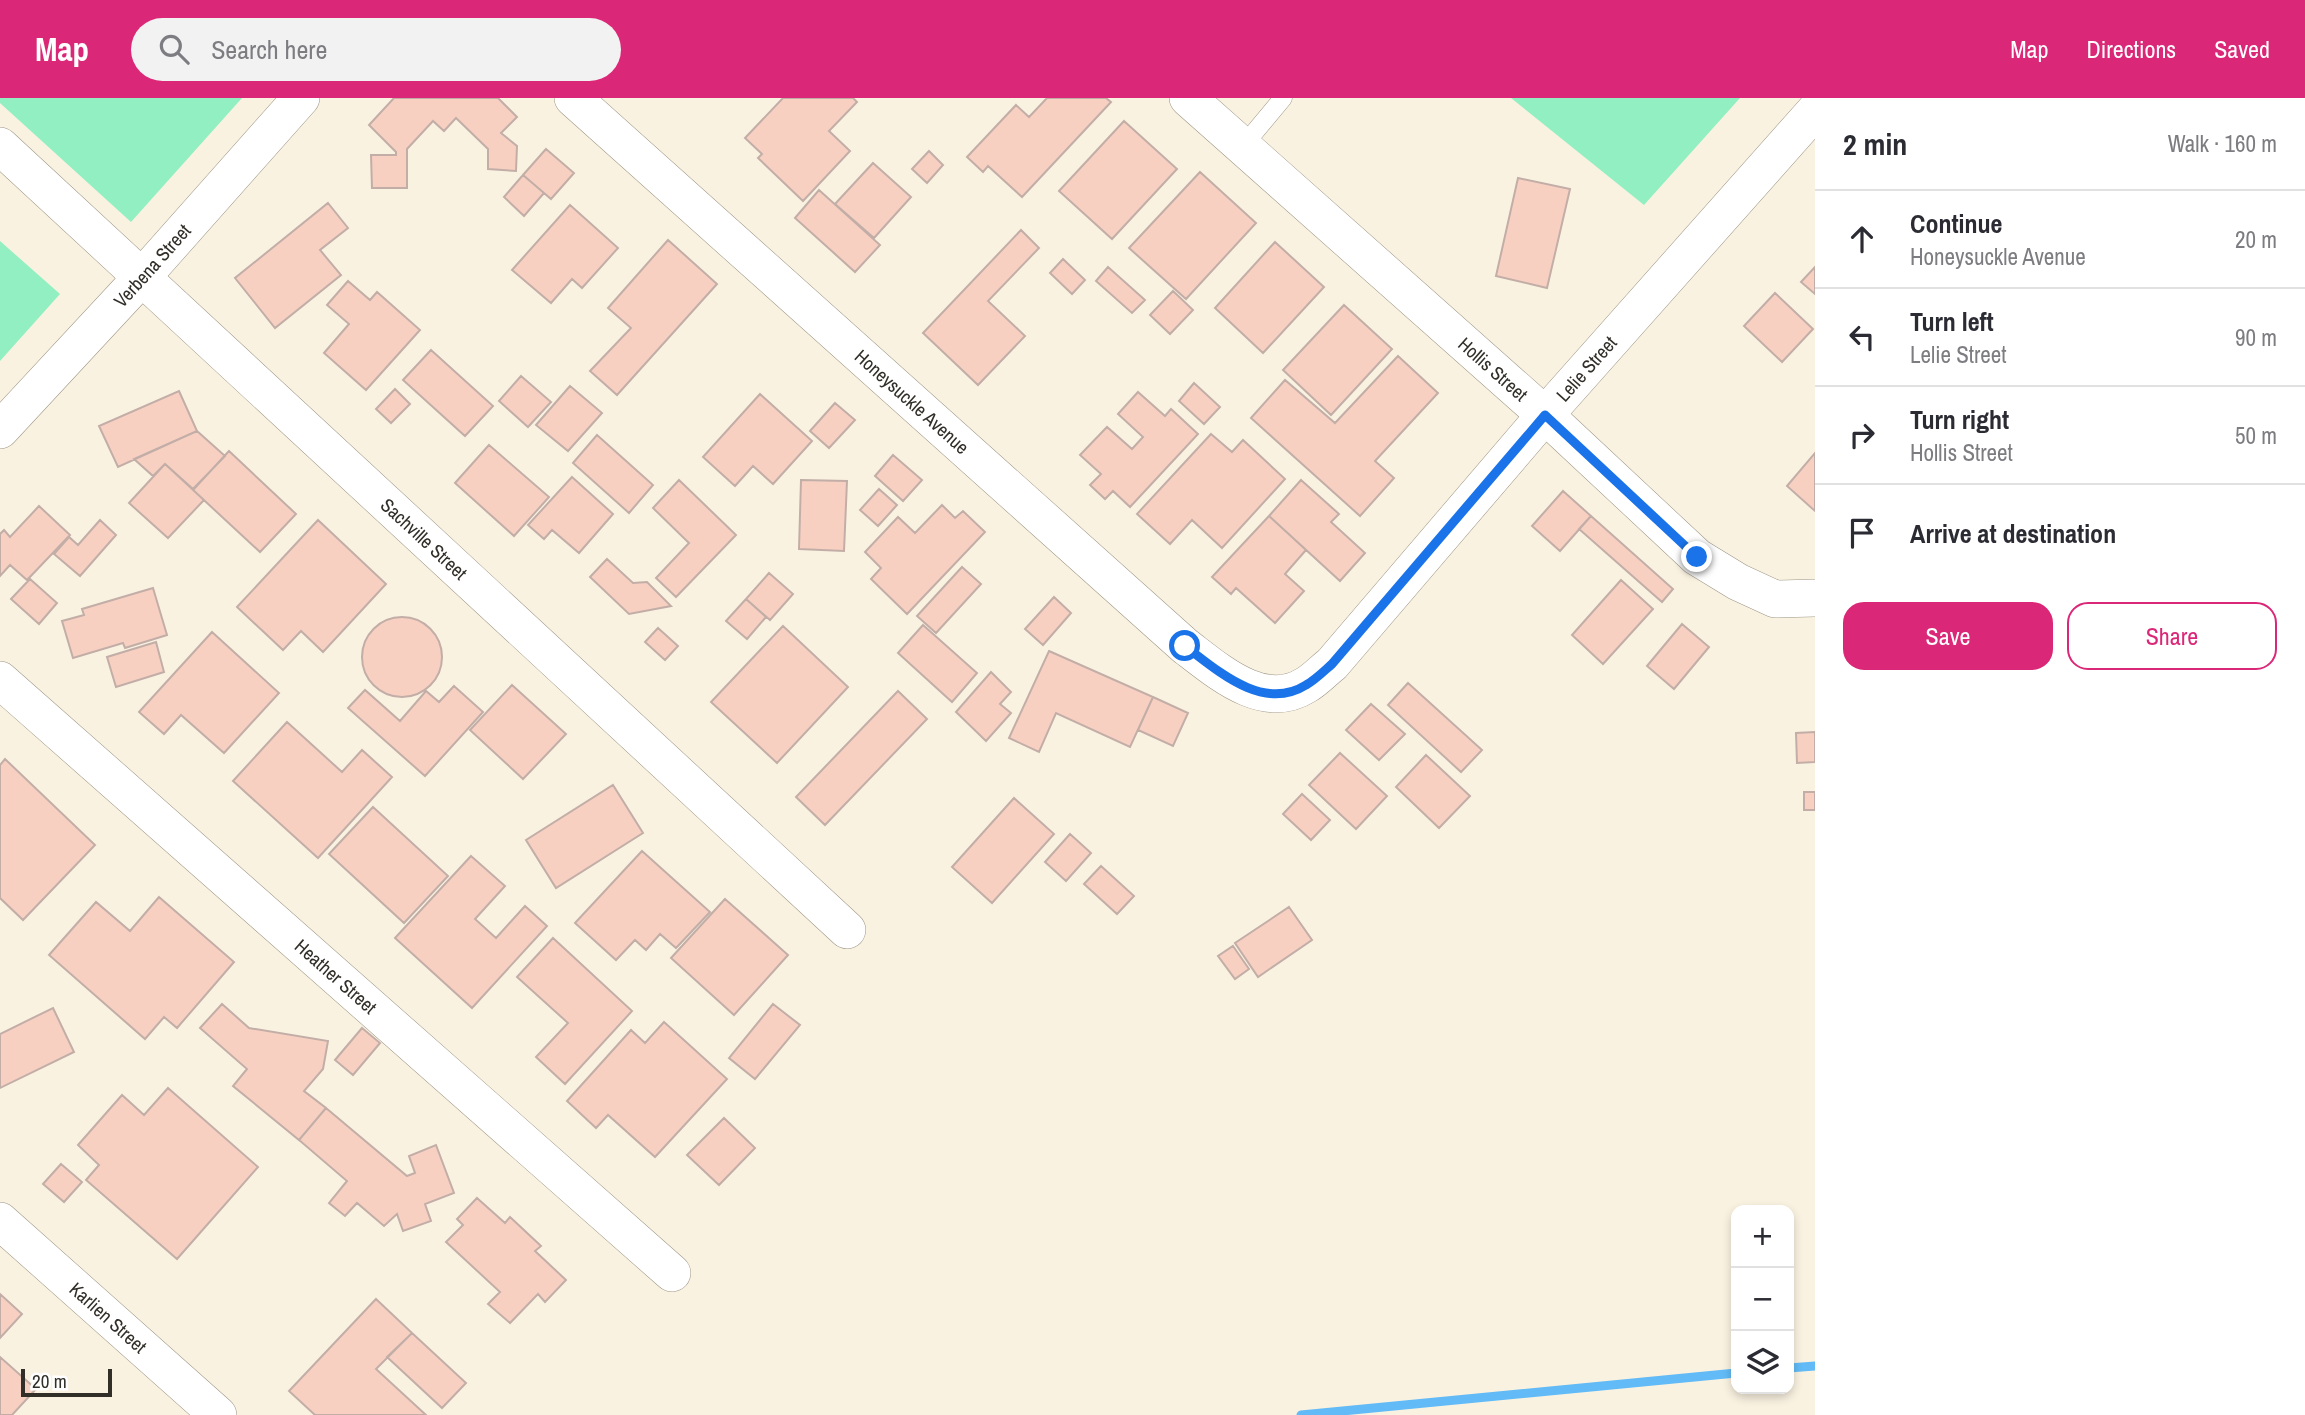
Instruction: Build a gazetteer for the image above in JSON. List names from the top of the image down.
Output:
{
  "streets": {
    "street": [
      "Verbena Street",
      "Hollis Street",
      "Lelie Street",
      "Honeysuckle Avenue",
      "Sachville Street",
      "Heather Street",
      "Karlien Street"
    ]
  },
  "crossings": [
    ["Verbena Street", "Sachville Street"],
    ["Hollis Street", "Lelie Street"],
    ["Lelie Street", "Honeysuckle Avenue"]
  ],
  "scale_bar": "20 m",
  "page": {
    "header": "Map",
    "search": "Search here",
    "nav": ["Map", "Directions", "Saved"],
    "heading": ["2 min", "Walk · 160 m"],
    "list": [
      ["Continue", "Honeysuckle Avenue", "20 m"],
      ["Turn left", "Lelie Street", "90 m"],
      ["Turn right", "Hollis Street", "50 m"],
      "Arrive at destination"
    ],
    "buttons": ["Save", "Share"],
    "map_buttons": ["+", "−"],
    "scale": "20 m"
  }
}
